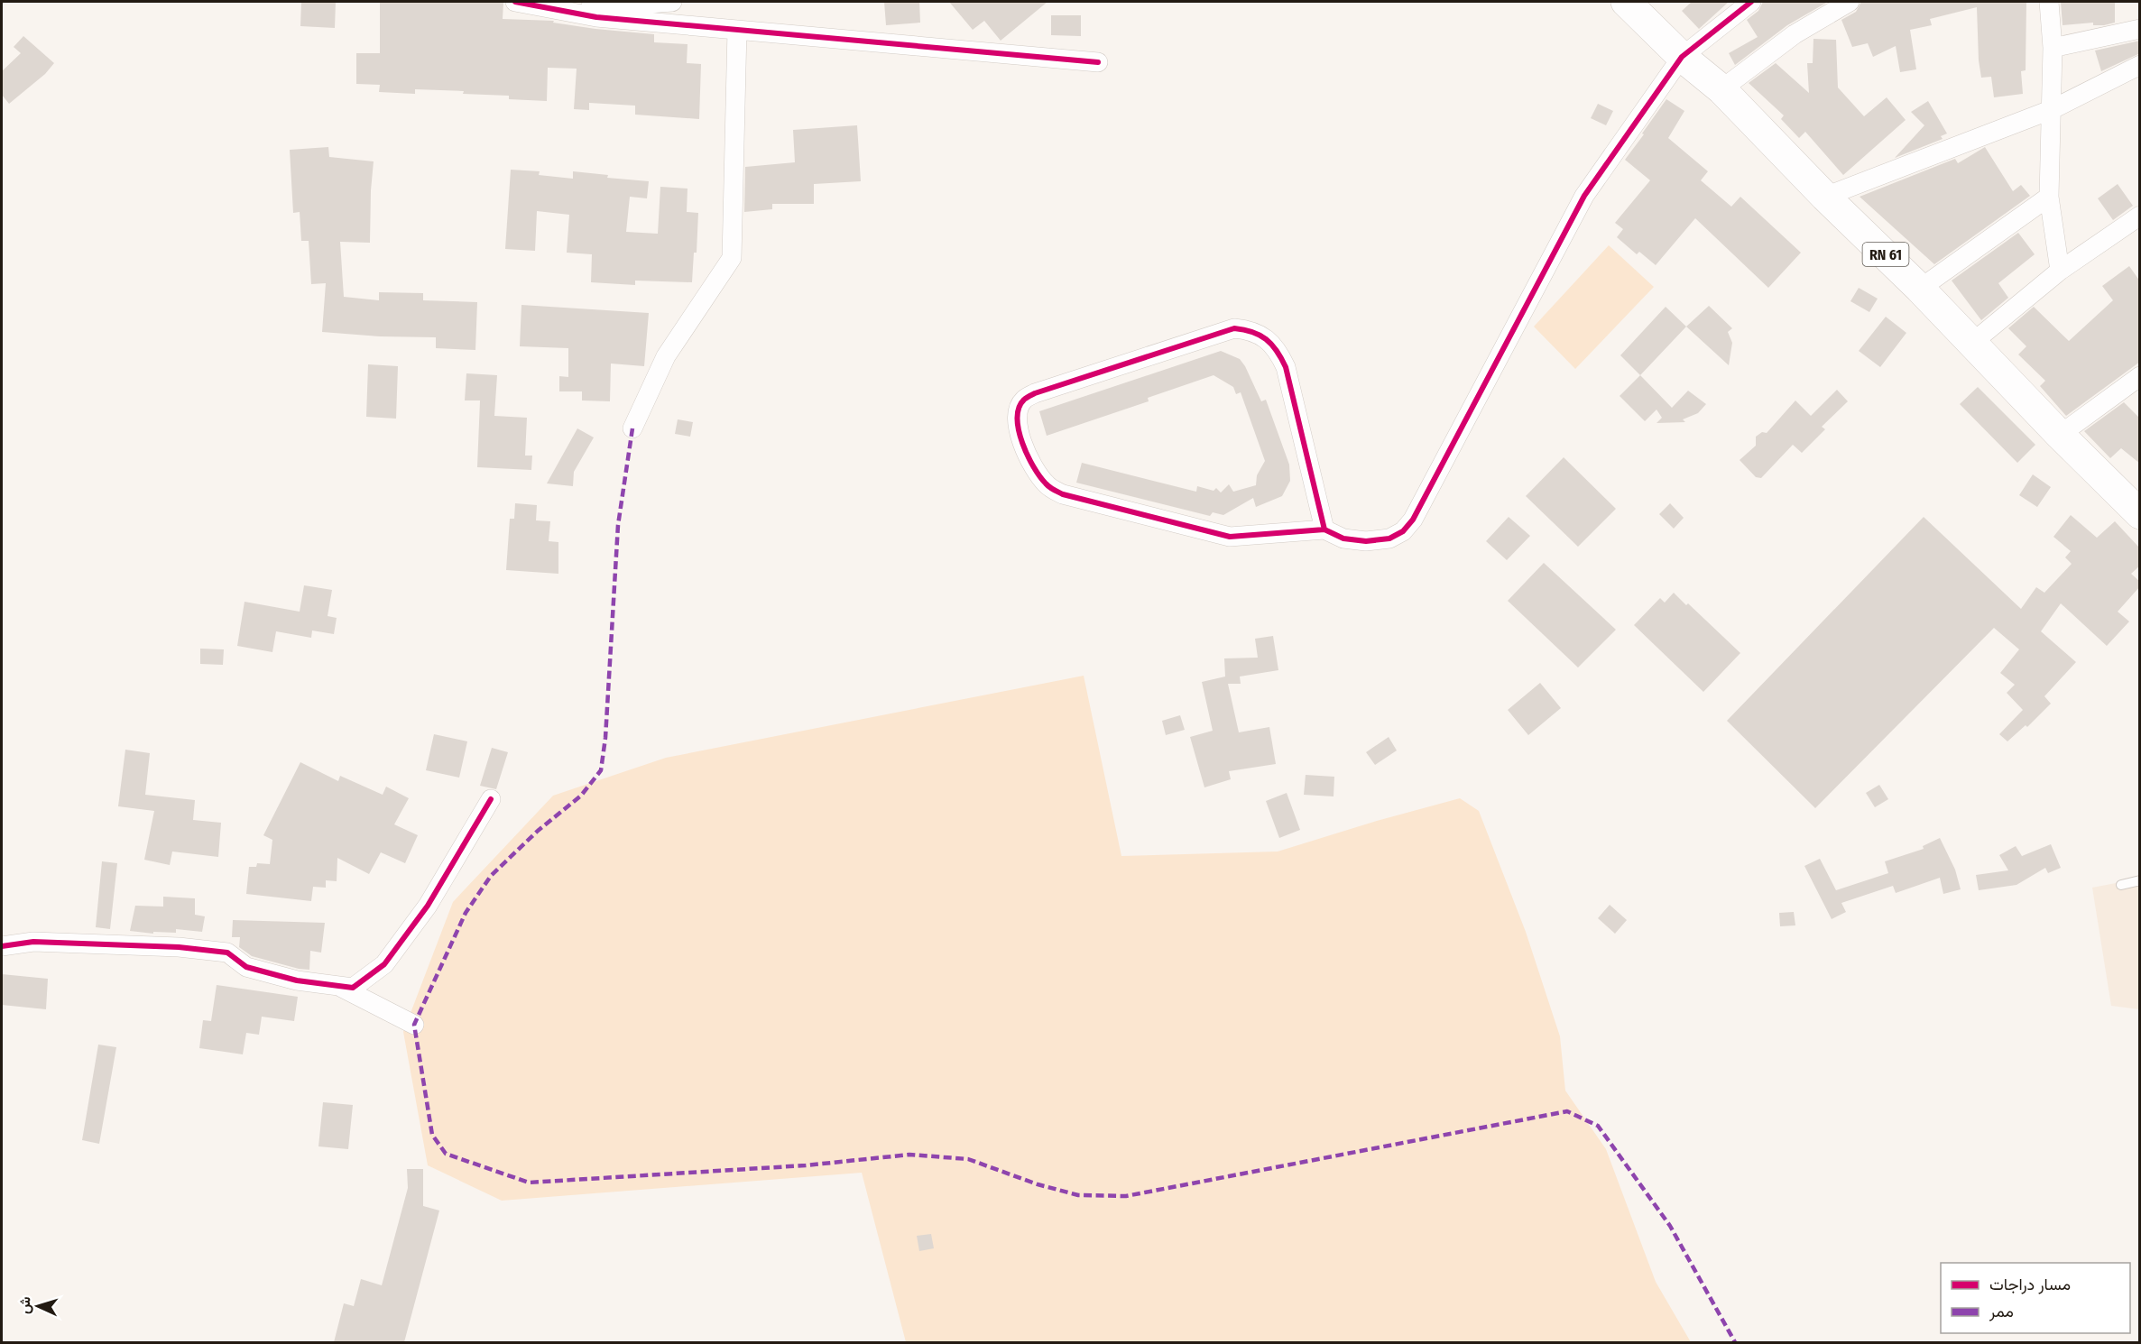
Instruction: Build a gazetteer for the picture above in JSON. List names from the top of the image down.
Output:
{
  "streets": {
    "main road": ["RN 61"]
  },
  "legend": ["مسار دراجات", "ممر"],
  "north": "left"
}
